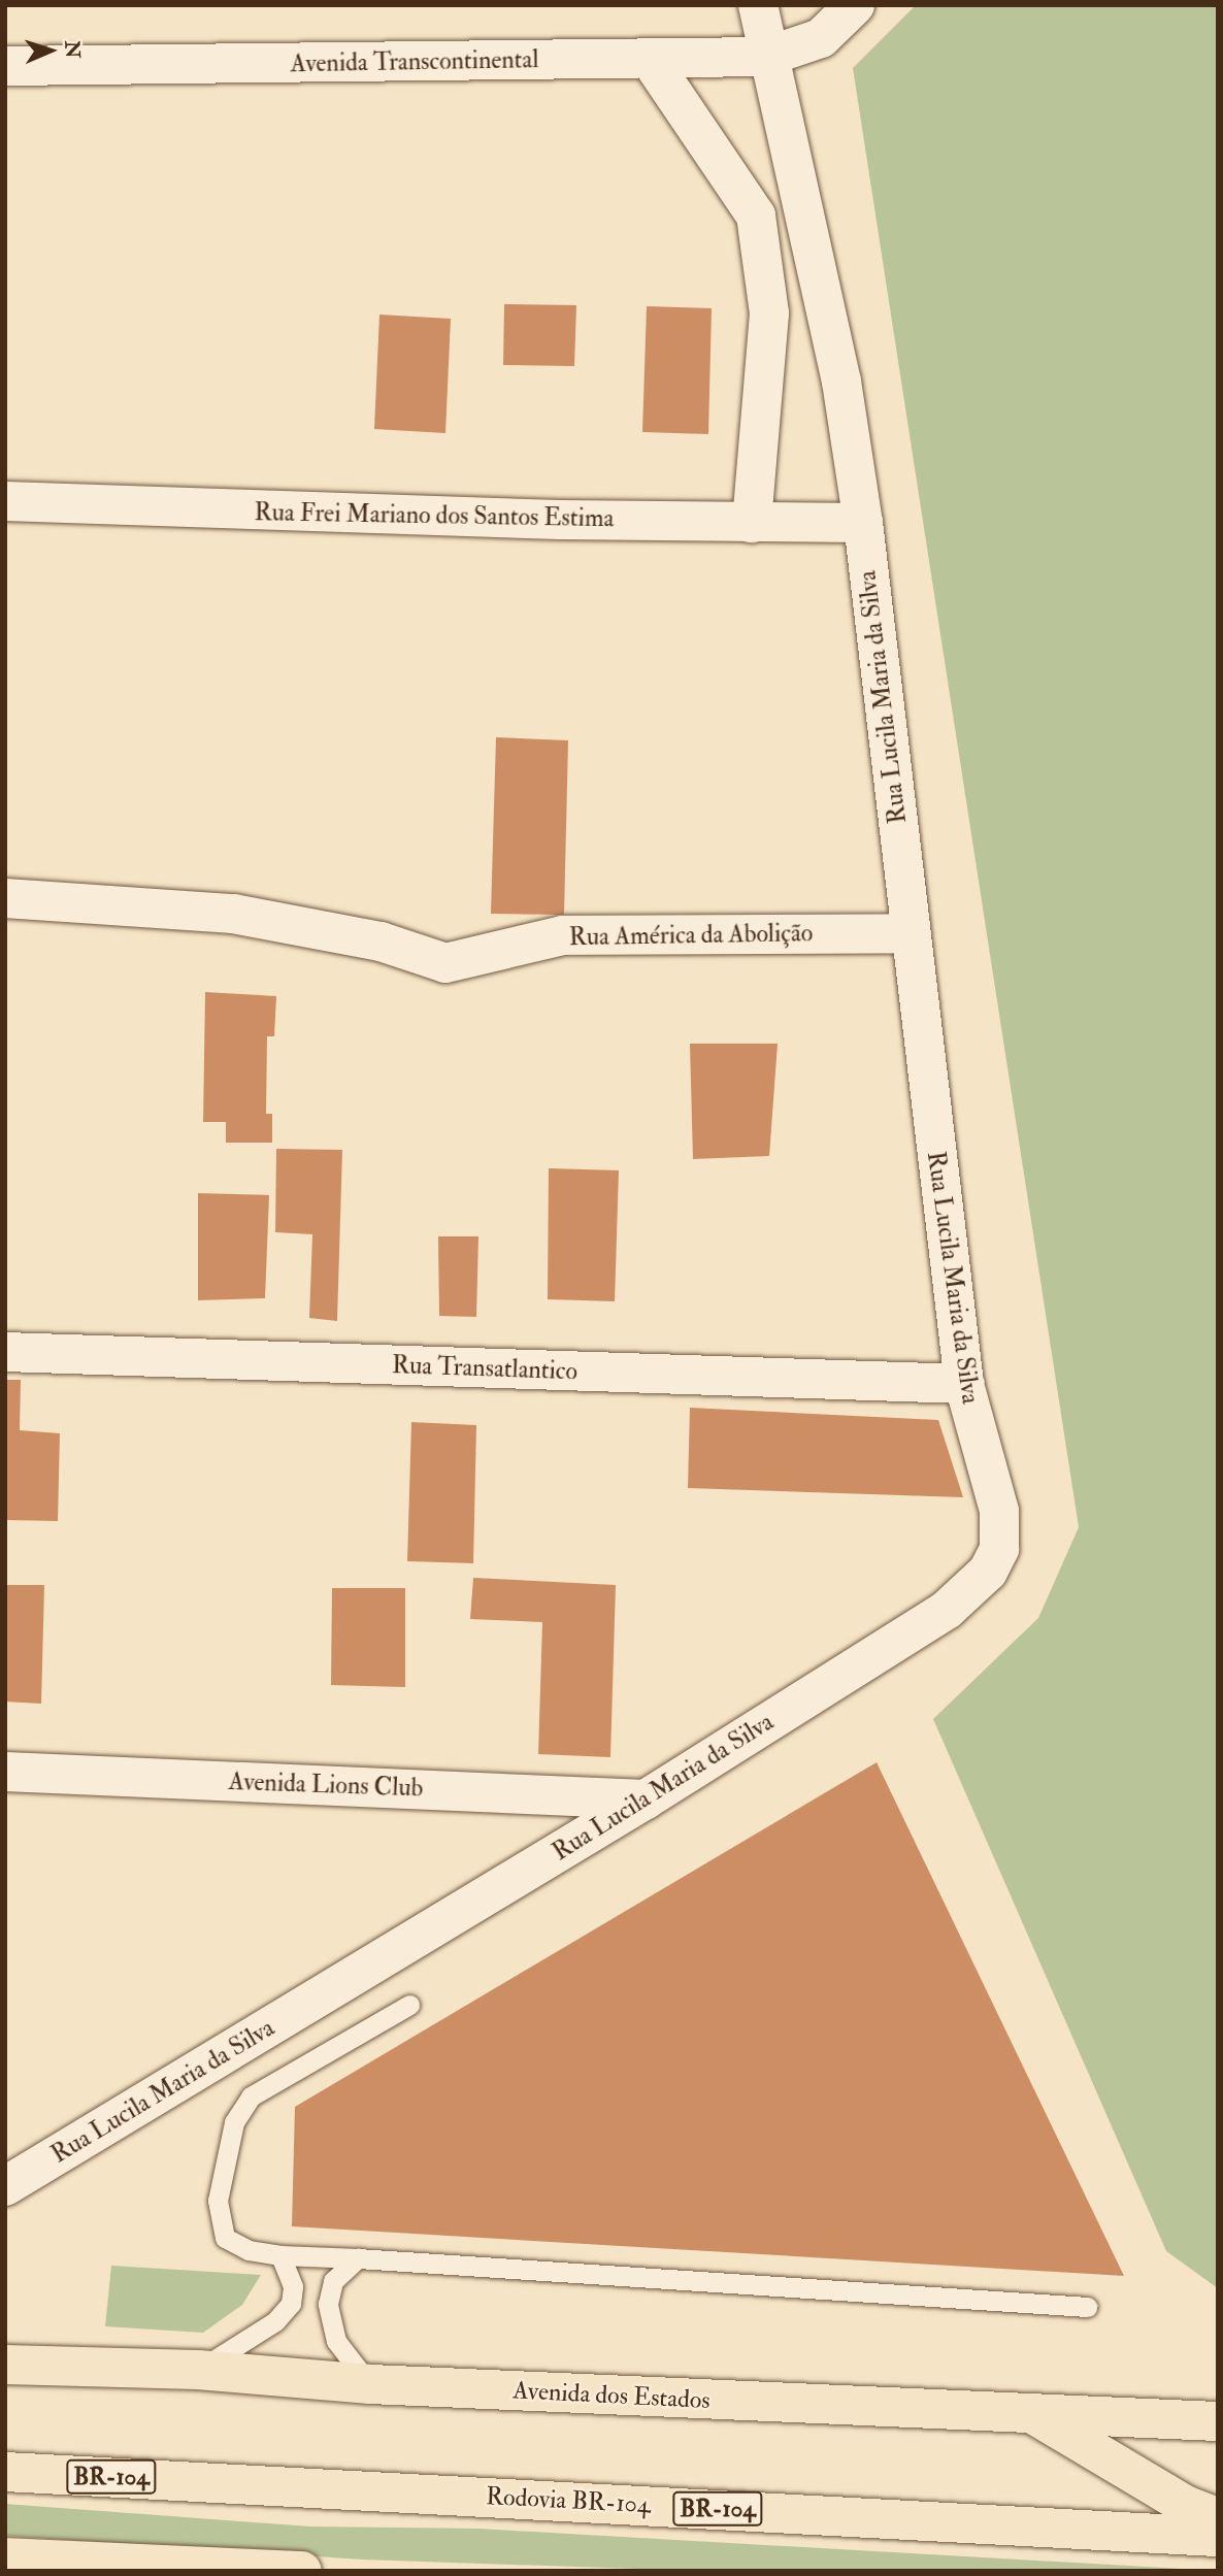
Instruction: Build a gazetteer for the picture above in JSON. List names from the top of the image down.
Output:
{
  "streets": {
    "main road": ["Avenida dos Estados", "BR-104", "Rodovia BR-104"],
    "street": [
      "Avenida Transcontinental",
      "Rua Frei Mariano dos Santos Estima",
      "Rua Lucila Maria da Silva",
      "Rua América da Abolição",
      "Rua Transatlantico",
      "Avenida Lions Club"
    ]
  },
  "crossings": [
    ["Avenida Transcontinental", "Rua Lucila Maria da Silva"],
    ["Rua Frei Mariano dos Santos Estima", "Rua Lucila Maria da Silva"],
    ["Rua Lucila Maria da Silva", "Rua América da Abolição"],
    ["Rua Lucila Maria da Silva", "Rua Transatlantico"],
    ["Rua Lucila Maria da Silva", "Avenida Lions Club"]
  ],
  "north": "right"
}
